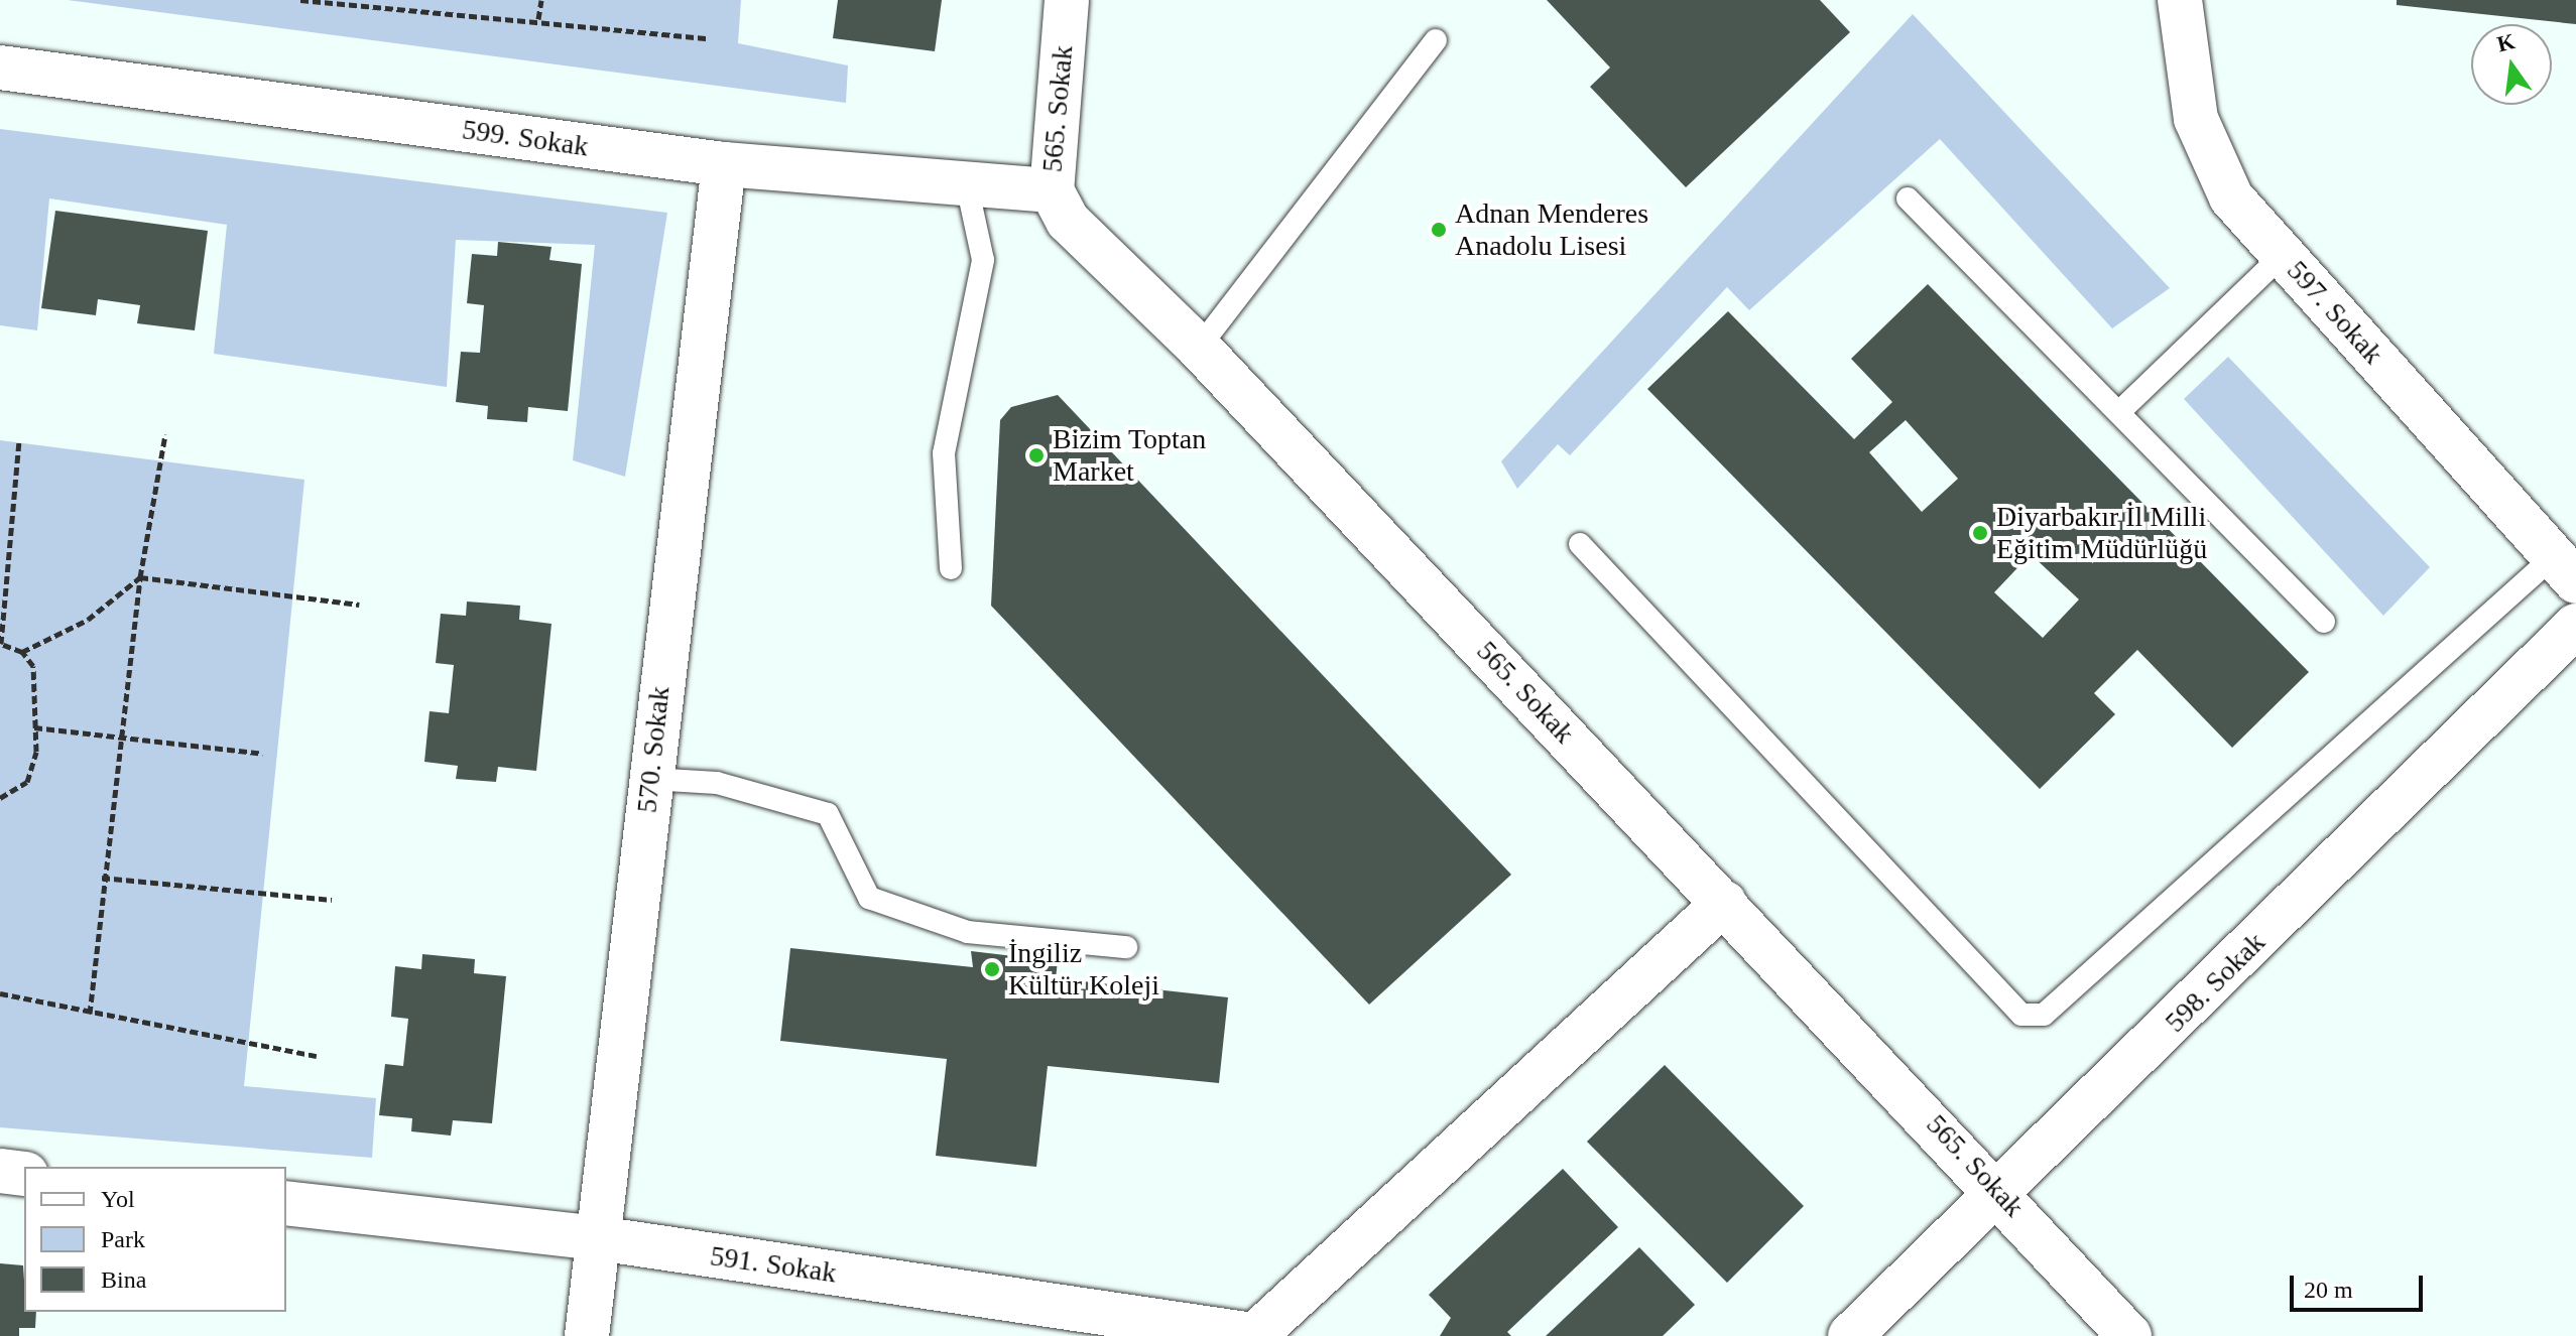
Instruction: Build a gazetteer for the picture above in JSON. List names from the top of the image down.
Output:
{
  "streets": {
    "street": [
      "565. Sokak",
      "599. Sokak",
      "597. Sokak",
      "570. Sokak",
      "598. Sokak",
      "591. Sokak"
    ]
  },
  "crossings": [
    ["565. Sokak", "599. Sokak"],
    ["565. Sokak", "598. Sokak"],
    ["599. Sokak", "570. Sokak"],
    ["570. Sokak", "591. Sokak"]
  ],
  "places": [
    "Adnan Menderes Anadolu Lisesi",
    "Bizim Toptan Market",
    "Diyarbakır İl Milli Eğitim Müdürlüğü",
    "İngiliz Kültür Koleji"
  ],
  "legend": ["Yol", "Park", "Bina"],
  "scale_bar": "20 m",
  "north": "top"
}
